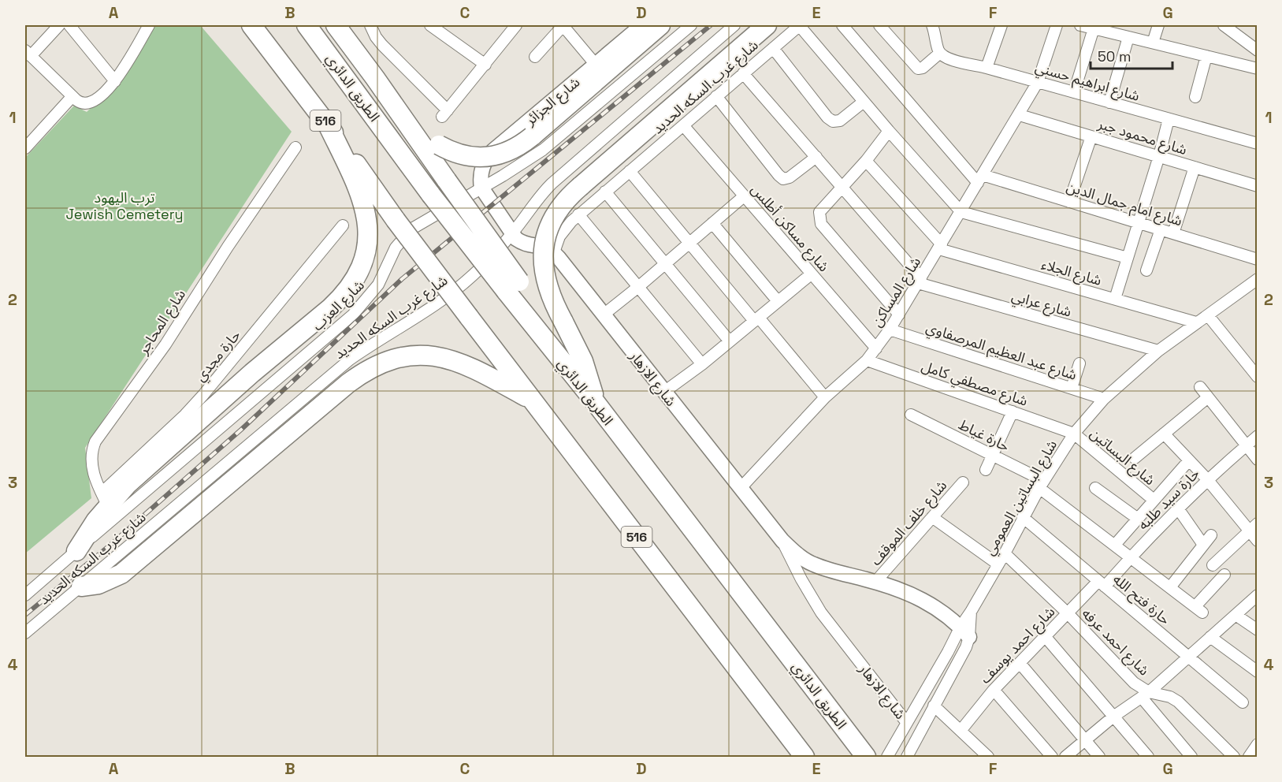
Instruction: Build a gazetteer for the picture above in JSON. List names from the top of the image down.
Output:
{
  "streets": {
    "highway": ["الطريق الدائري", "516"],
    "street": [
      "شارع ابراهيم حسني",
      "شارع غرب السكه الحديد",
      "شارع الجزائر",
      "شارع محمود جبر",
      "شارع امام جمال الدين",
      "شارع مساكن أطلس",
      "شارع الجلاء",
      "شارع المساكن",
      "شارع عرابي",
      "شارع العزب",
      "شارع المحاجر",
      "شارع عبد العظيم المرصفاوي",
      "حارة مجدي",
      "شارع الازهار",
      "شارع مصطفي كامل",
      "حارة غياط",
      "شارع البساتين",
      "شارع البساتين العمومي",
      "حارة سيد طلبه",
      "شارع خلف الموقف",
      "حارة فتح الله",
      "شارع احمد عرفه",
      "شارع احمد يوسف"
    ]
  },
  "crossings": [
    ["شارع ابراهيم حسني", "شارع المساكن"],
    ["شارع غرب السكه الحديد", "شارع مساكن أطلس"],
    ["شارع غرب السكه الحديد", "شارع الازهار"],
    ["شارع الجزائر", "شارع العزب"],
    ["شارع محمود جبر", "شارع المساكن"],
    ["شارع امام جمال الدين", "شارع المساكن"],
    ["شارع مساكن أطلس", "شارع المساكن"],
    ["شارع الجلاء", "شارع المساكن"],
    ["شارع الجلاء", "شارع البساتين العمومي"],
    ["شارع المساكن", "شارع عرابي"],
    ["شارع المساكن", "شارع عبد العظيم المرصفاوي"],
    ["شارع المساكن", "شارع الازهار"],
    ["شارع المساكن", "شارع مصطفي كامل"],
    ["شارع عرابي", "شارع البساتين العمومي"],
    ["شارع العزب", "شارع المحاجر"],
    ["شارع العزب", "حارة مجدي"],
    ["شارع المحاجر", "حارة مجدي"],
    ["شارع عبد العظيم المرصفاوي", "شارع البساتين العمومي"],
    ["شارع الازهار", "شارع البساتين العمومي"],
    ["شارع الازهار", "شارع خلف الموقف"],
    ["شارع مصطفي كامل", "شارع البساتين"],
    ["شارع مصطفي كامل", "شارع البساتين العمومي"],
    ["حارة غياط", "شارع البساتين العمومي"],
    ["حارة غياط", "حارة سيد طلبه"],
    ["شارع البساتين", "شارع البساتين العمومي"],
    ["شارع البساتين العمومي", "حارة فتح الله"],
    ["شارع البساتين العمومي", "شارع احمد عرفه"],
    ["حارة سيد طلبه", "حارة فتح الله"],
    ["حارة سيد طلبه", "شارع احمد يوسف"],
    ["حارة فتح الله", "شارع احمد يوسف"],
    ["شارع احمد عرفه", "شارع احمد يوسف"]
  ],
  "parks": ["ترب اليهود Jewish Cemetery"],
  "scale_bar": "50 m",
  "grid": {
    "columns": [
      "A",
      "B",
      "C",
      "D",
      "E",
      "F",
      "G"
    ],
    "rows": [
      "1",
      "2",
      "3",
      "4"
    ]
  }
}
